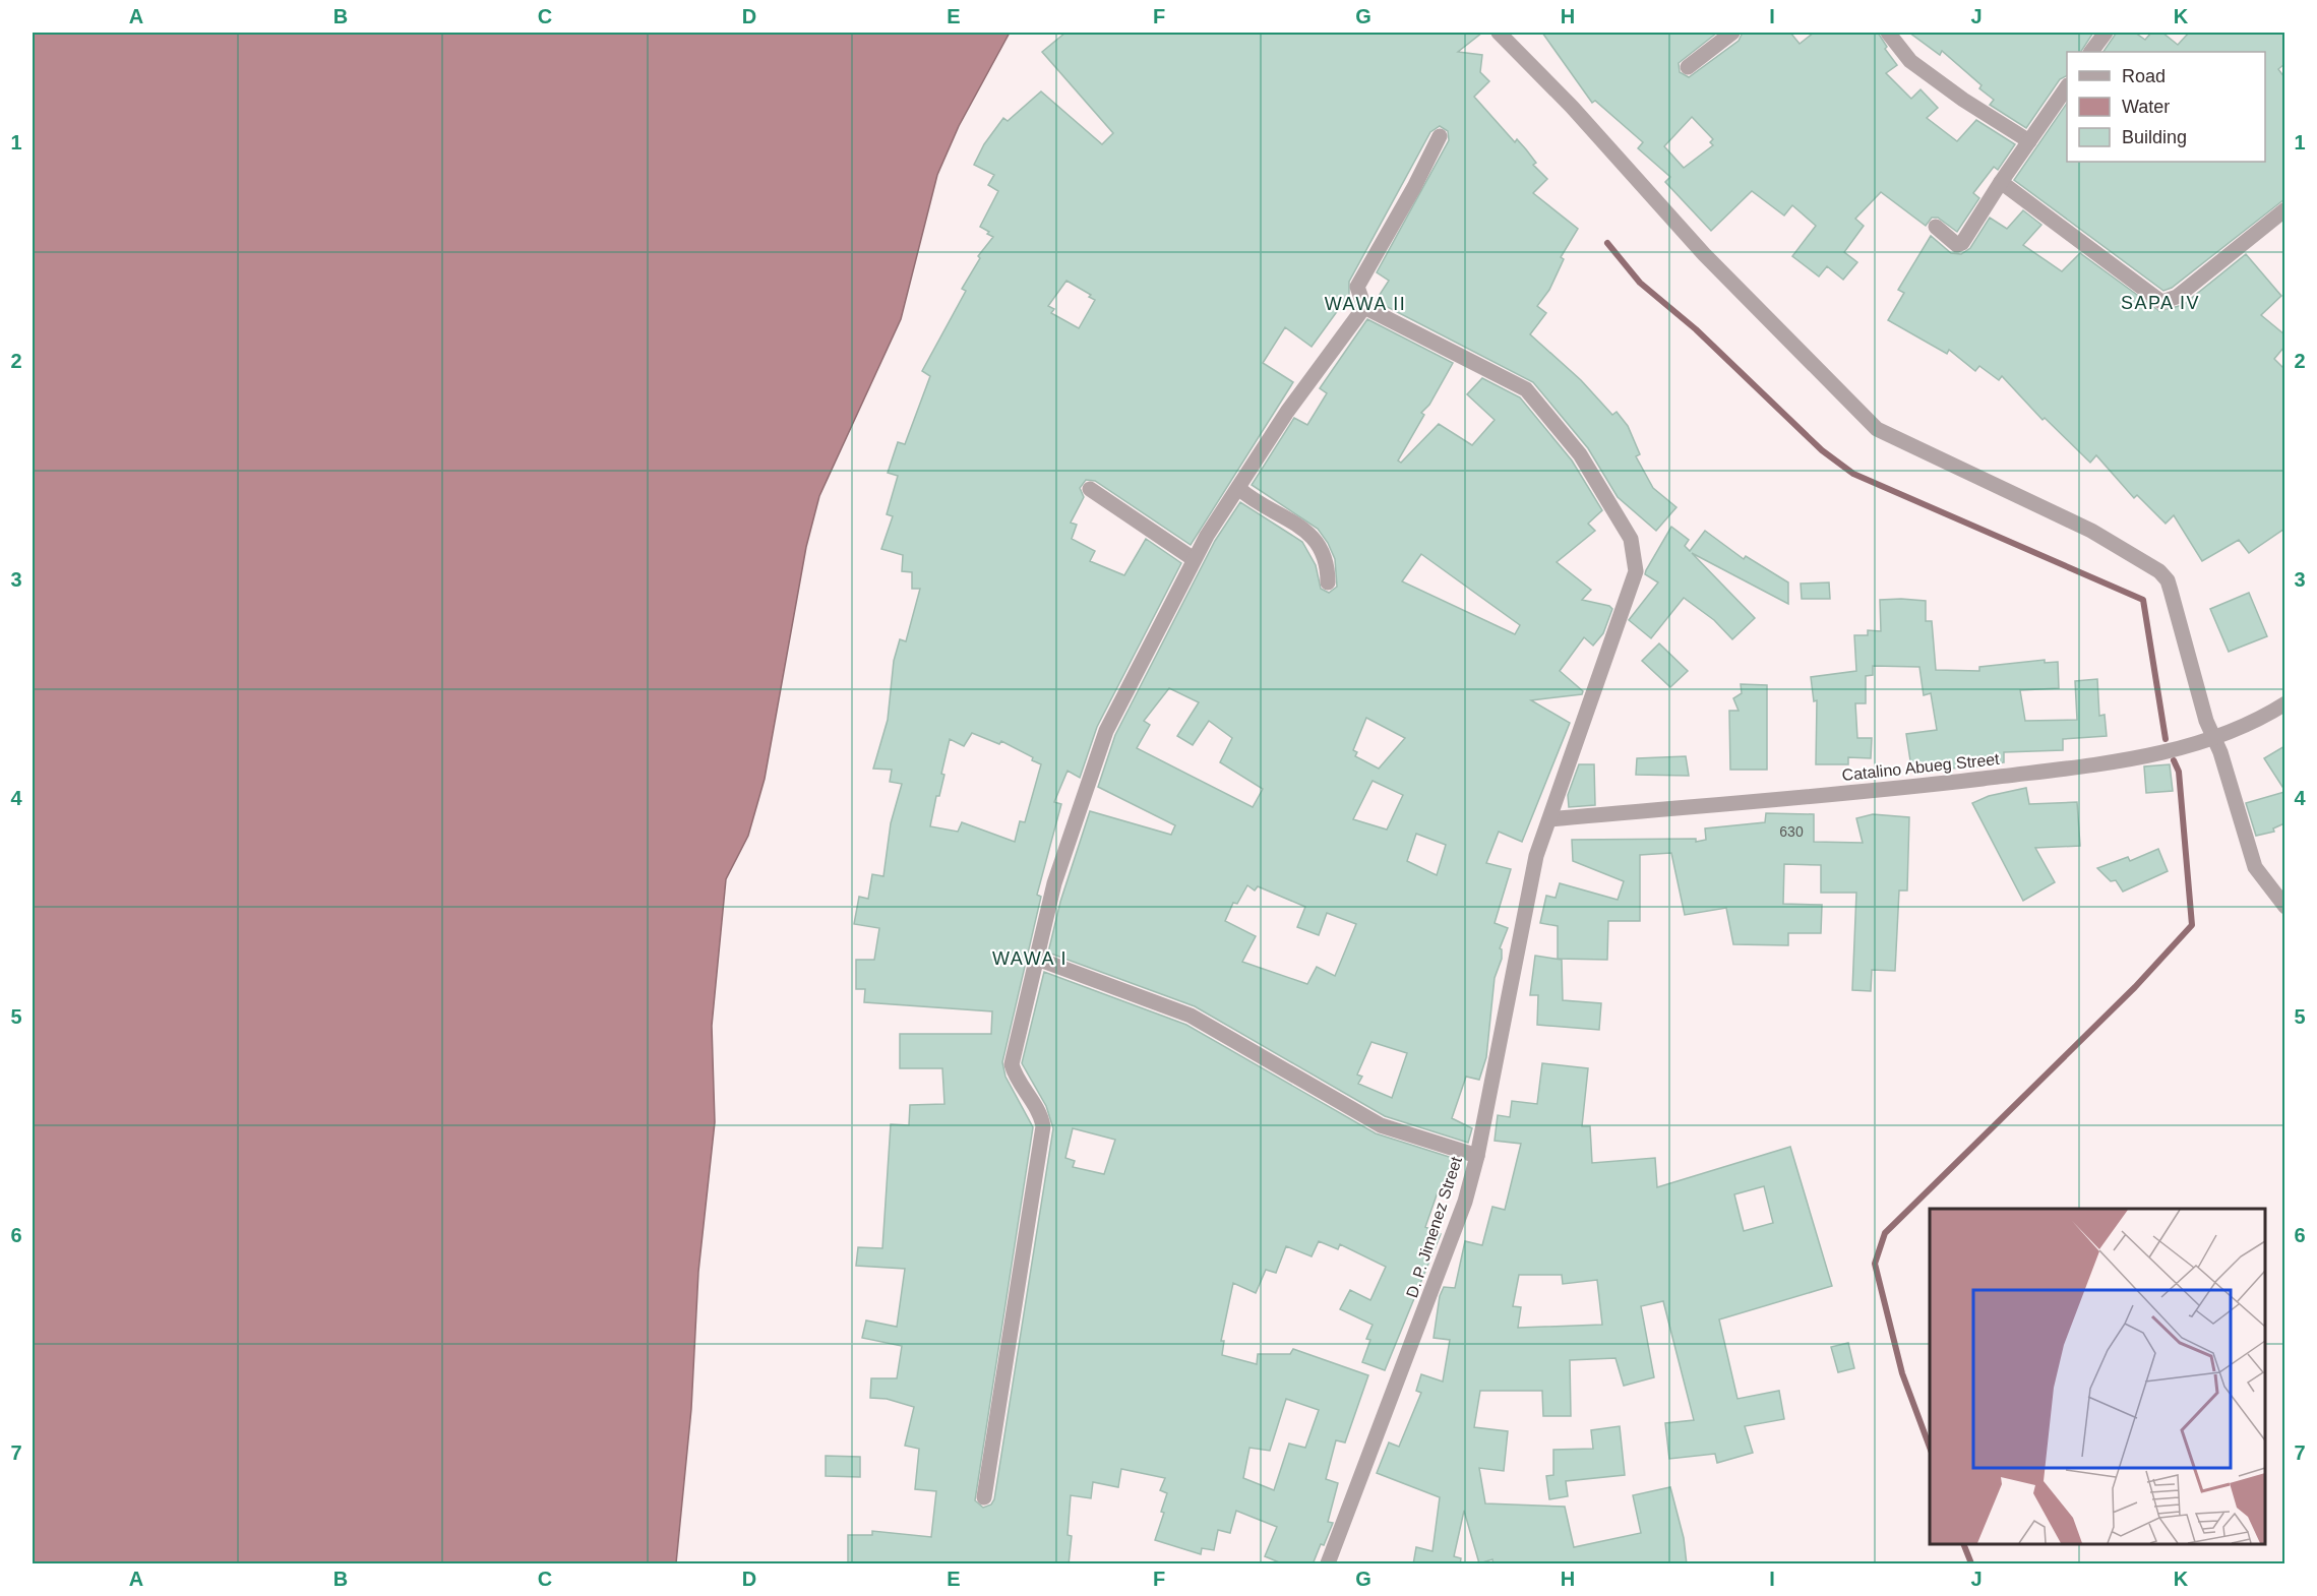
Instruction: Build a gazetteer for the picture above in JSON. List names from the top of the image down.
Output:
{
  "streets": {
    "street": ["Catalino Abueg Street", "D. P. Jimenez Street"]
  },
  "crossings": [
    ["Catalino Abueg Street", "D. P. Jimenez Street"]
  ],
  "districts": ["SAPA IV", "WAWA II", "WAWA I"],
  "house_numbers": ["630"],
  "legend": ["Road", "Water", "Building"],
  "grid": {
    "columns": [
      "A",
      "B",
      "C",
      "D",
      "E",
      "F",
      "G",
      "H",
      "I",
      "J",
      "K"
    ],
    "rows": [
      "1",
      "2",
      "3",
      "4",
      "5",
      "6",
      "7"
    ]
  }
}
